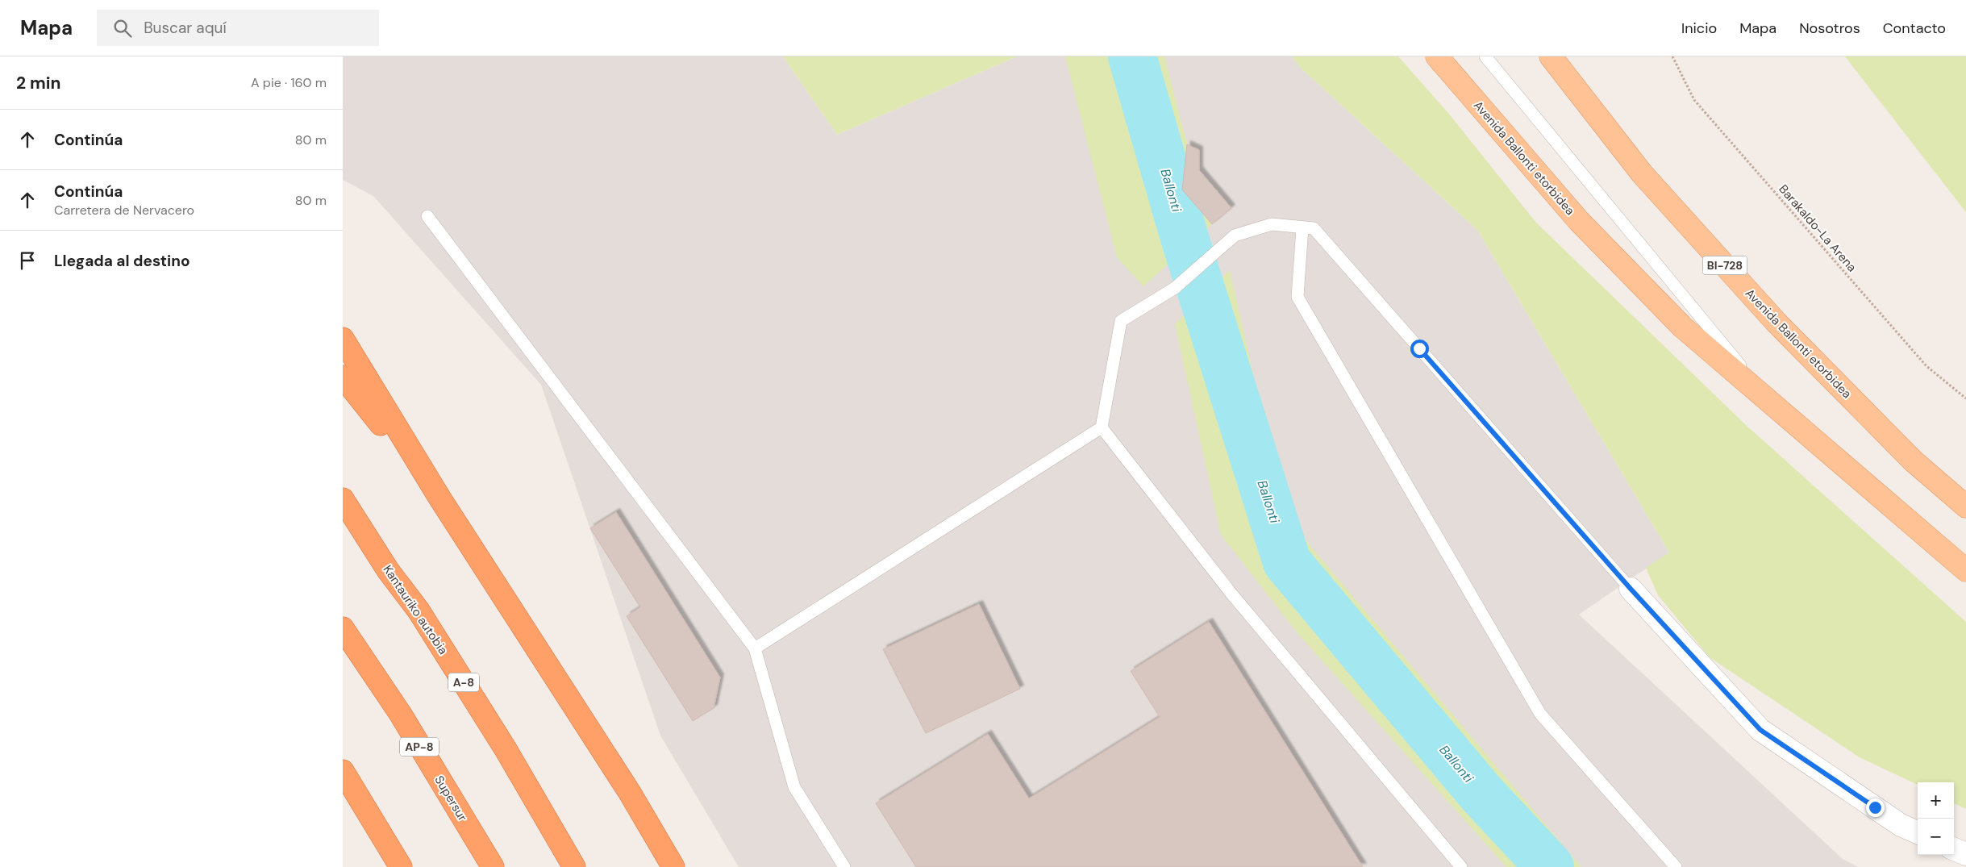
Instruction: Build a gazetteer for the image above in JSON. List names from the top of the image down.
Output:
{
  "streets": {
    "highway": [
      "Kantauriko autobia",
      "A-8",
      "AP-8",
      "Supersur"
    ],
    "main road": ["Avenida Ballonti etorbidea", "BI-728"],
    "path": ["Barakaldo-La Arena"]
  },
  "water": ["Ballonti"],
  "page": {
    "header": "Mapa",
    "search": "Buscar aquí",
    "nav": [
      "Inicio",
      "Mapa",
      "Nosotros",
      "Contacto"
    ],
    "heading": ["2 min", "A pie · 160 m"],
    "list": [
      ["Continúa", "80 m"],
      ["Continúa", "Carretera de Nervacero", "80 m"],
      "Llegada al destino"
    ],
    "map_buttons": ["+", "−"]
  }
}
